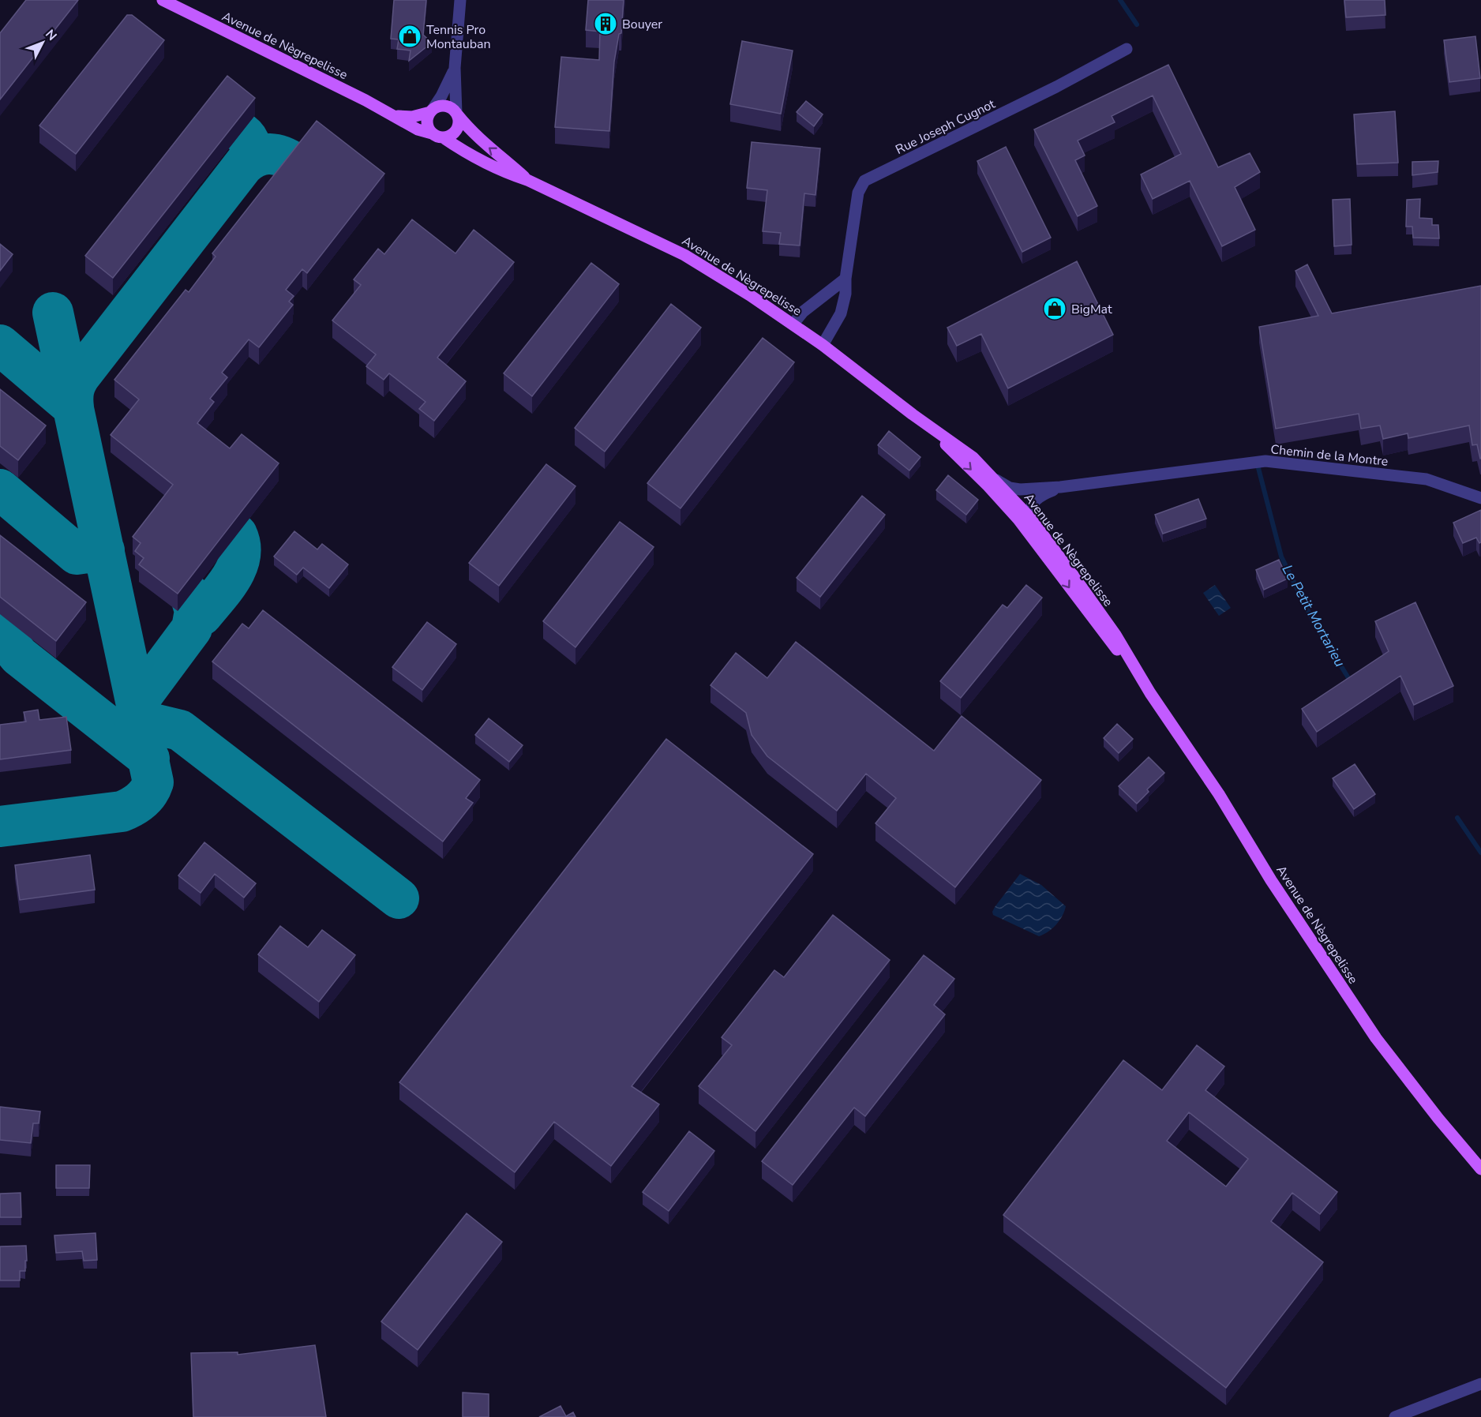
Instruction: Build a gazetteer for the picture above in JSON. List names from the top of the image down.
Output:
{
  "streets": {
    "main road": ["Avenue de Nègrepelisse"],
    "street": ["Rue Joseph Cugnot", "Chemin de la Montre"]
  },
  "crossings": [
    ["Avenue de Nègrepelisse", "Rue Joseph Cugnot"],
    ["Avenue de Nègrepelisse", "Chemin de la Montre"]
  ],
  "water": ["Le Petit Mortarieu"],
  "places": {
    "building": ["Bouyer"],
    "shop": ["Tennis Pro Montauban", "BigMat"]
  },
  "north": "top right"
}
